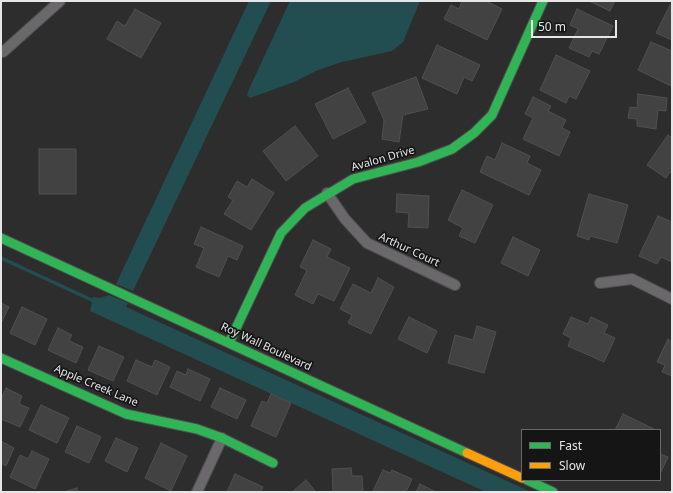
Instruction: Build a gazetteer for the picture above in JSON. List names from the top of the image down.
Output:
{
  "streets": {
    "street": [
      "Avalon Drive",
      "Arthur Court",
      "Roy Wall Boulevard",
      "Apple Creek Lane"
    ]
  },
  "crossings": [
    ["Avalon Drive", "Arthur Court"],
    ["Avalon Drive", "Roy Wall Boulevard"]
  ],
  "legend": ["Fast", "Slow"],
  "scale_bar": "50 m"
}
